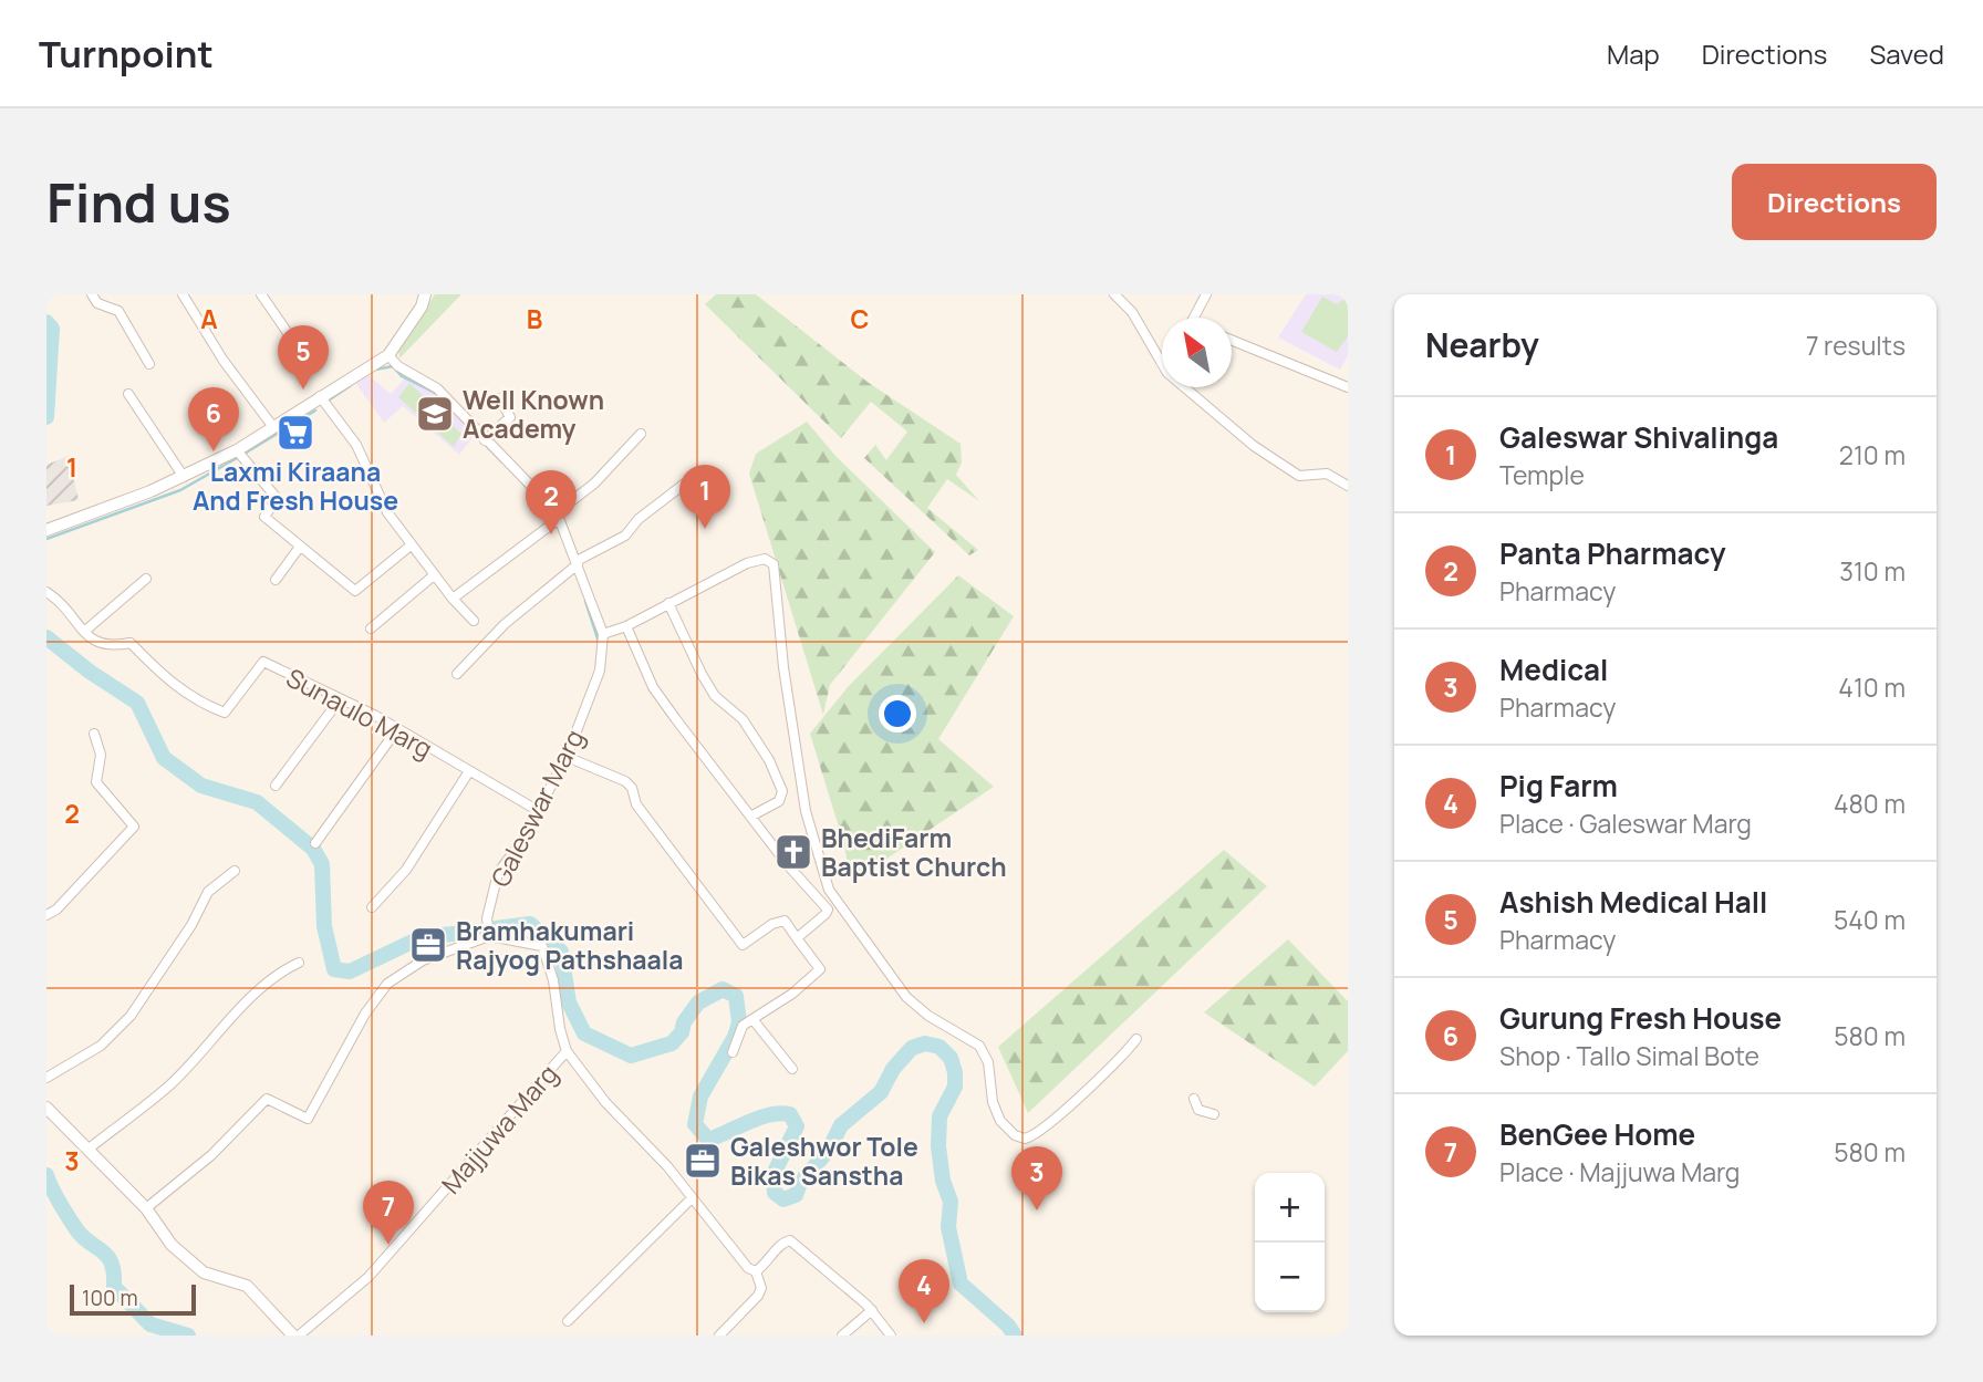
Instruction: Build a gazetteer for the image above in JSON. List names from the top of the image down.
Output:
{
  "streets": {
    "street": ["Sunaulo Marg", "Galeswar Marg", "Majjuwa Marg"]
  },
  "crossings": [
    ["Sunaulo Marg", "Galeswar Marg"]
  ],
  "places": {
    "school or university": ["Well Known Academy"],
    "supermarket": ["Laxmi Kiraana And Fresh House"],
    "church": ["BhediFarm Baptist Church"],
    "office": ["Bramhakumari Rajyog Pathshaala", "Galeshwor Tole Bikas Sanstha"]
  },
  "scale_bar": "100 m",
  "north": "top left",
  "page": {
    "header": "Turnpoint",
    "nav": ["Map", "Directions", "Saved"],
    "buttons": "Directions",
    "title": "Find us",
    "heading": ["Nearby", "7 results"],
    "pins": [
      "5",
      "6",
      "1",
      "2",
      "3",
      "7",
      "4"
    ],
    "list": [
      {
        "mark": "1",
        "name": "Galeswar Shivalinga",
        "note": "Temple",
        "value": "210 m"
      },
      {
        "mark": "2",
        "name": "Panta Pharmacy",
        "note": "Pharmacy",
        "value": "310 m"
      },
      {
        "mark": "3",
        "name": "Medical",
        "note": "Pharmacy",
        "value": "410 m"
      },
      {
        "mark": "4",
        "name": "Pig Farm",
        "note": "Place · Galeswar Marg",
        "value": "480 m"
      },
      {
        "mark": "5",
        "name": "Ashish Medical Hall",
        "note": "Pharmacy",
        "value": "540 m"
      },
      {
        "mark": "6",
        "name": "Gurung Fresh House",
        "note": "Shop · Tallo Simal Bote",
        "value": "580 m"
      },
      {
        "mark": "7",
        "name": "BenGee Home",
        "note": "Place · Majjuwa Marg",
        "value": "580 m"
      }
    ],
    "map_buttons": ["+", "−"],
    "scale": "100 m"
  },
  "grid": {
    "columns": ["A", "B", "C"],
    "rows": ["1", "2", "3"]
  }
}
